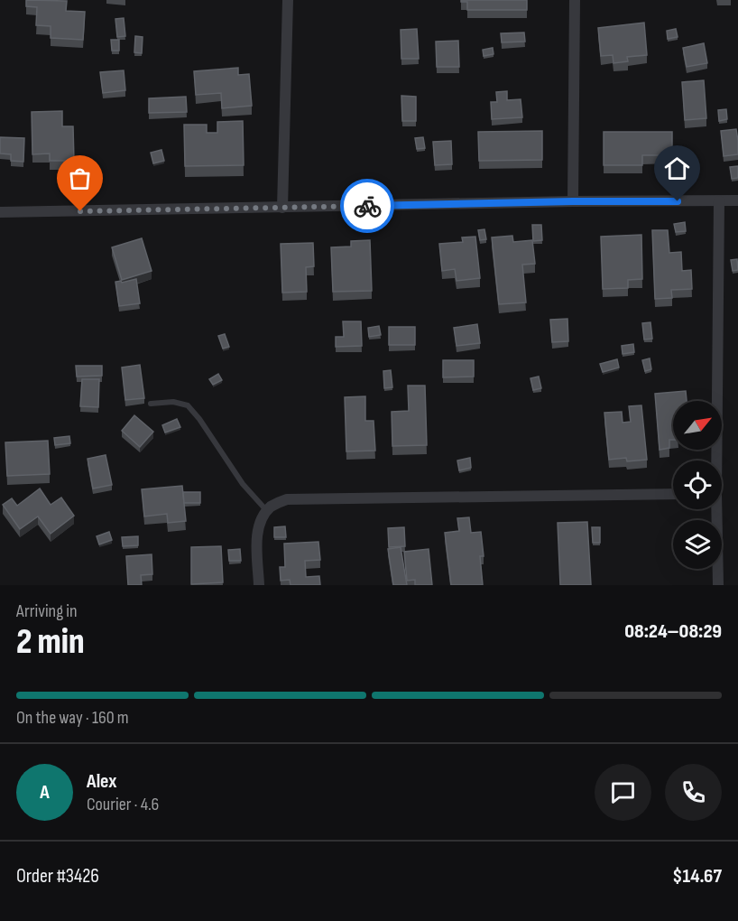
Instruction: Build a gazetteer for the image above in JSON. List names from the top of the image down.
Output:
{
  "north": "top right",
  "page": {
    "heading": ["2 min", "Arriving in", "08:24–08:29"],
    "panel": [
      "Alex",
      "Courier · 4.6",
      "Order #3426",
      "$14.67"
    ],
    "bar": "On the way · 160 m",
    "round": "A"
  }
}
